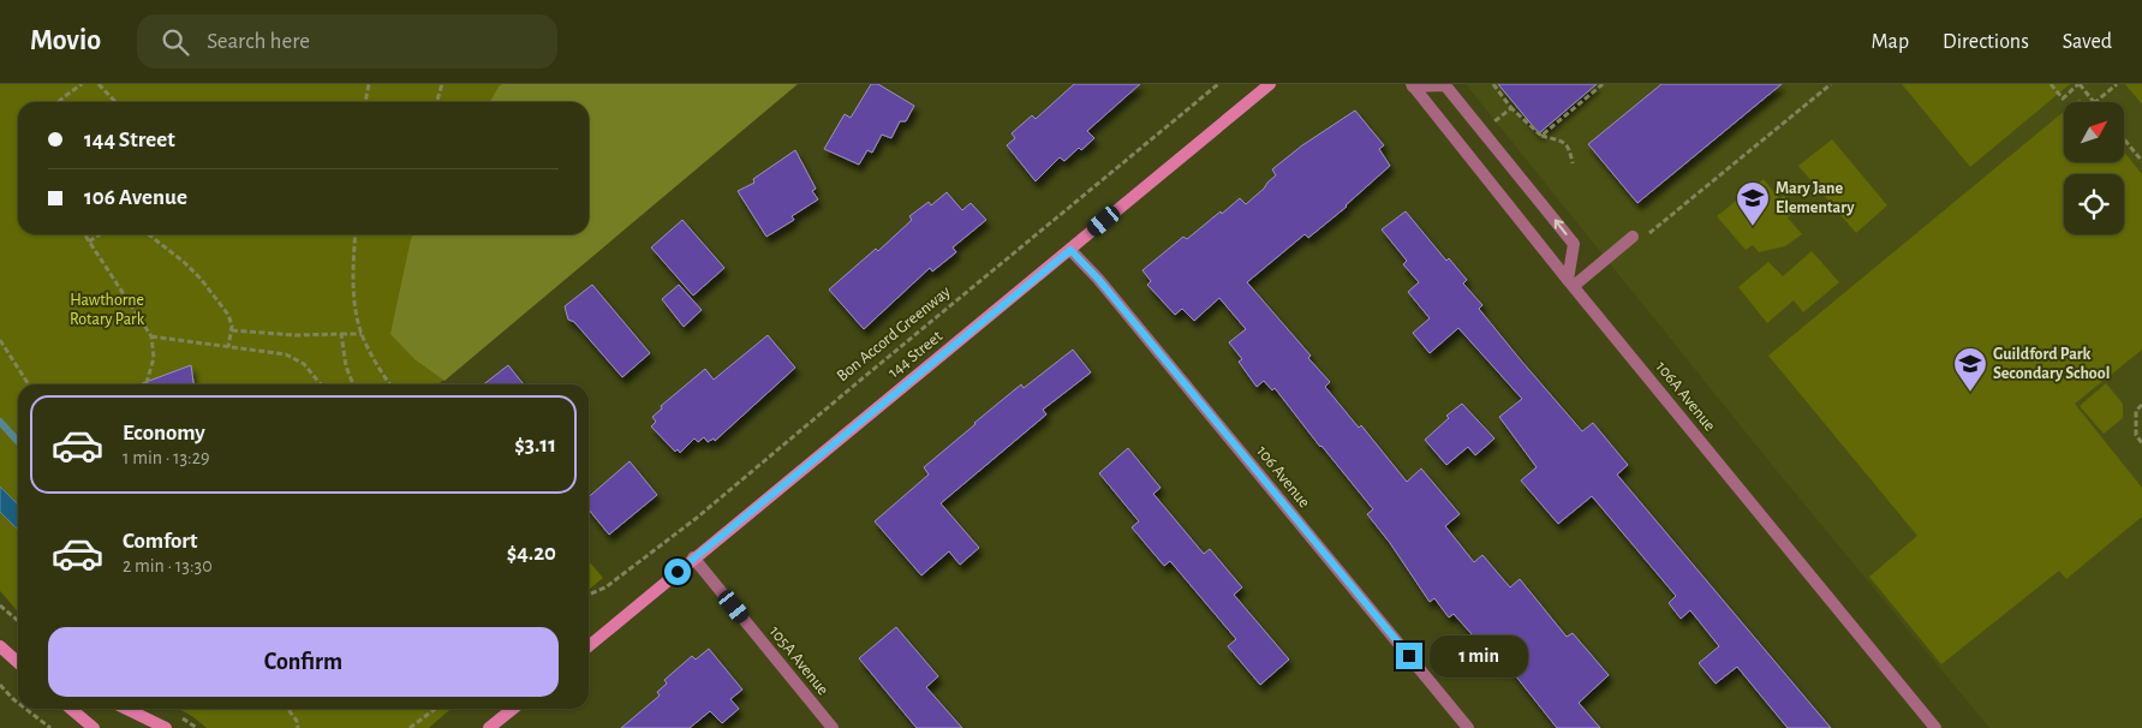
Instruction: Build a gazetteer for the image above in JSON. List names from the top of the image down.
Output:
{
  "streets": {
    "main road": ["144 Street"],
    "street": ["106A Avenue", "106 Avenue", "105A Avenue"],
    "path": ["Bon Accord Greenway"]
  },
  "crossings": [
    ["144 Street", "106 Avenue"],
    ["144 Street", "105A Avenue"]
  ],
  "parks": ["Hawthorne Rotary Park"],
  "places": {
    "school or university": ["Mary Jane Elementary", "Guildford Park Secondary School"]
  },
  "north": "top right",
  "page": {
    "header": "Movio",
    "search": "Search here",
    "nav": ["Map", "Directions", "Saved"],
    "banner": ["144 Street", "106 Avenue"],
    "list": [
      {
        "name": "Economy",
        "note": "1 min · 13:29",
        "value": "$3.11"
      },
      {
        "name": "Comfort",
        "note": "2 min · 13:30",
        "value": "$4.20"
      }
    ],
    "buttons": "Confirm",
    "bubble": "1 min"
  }
}
